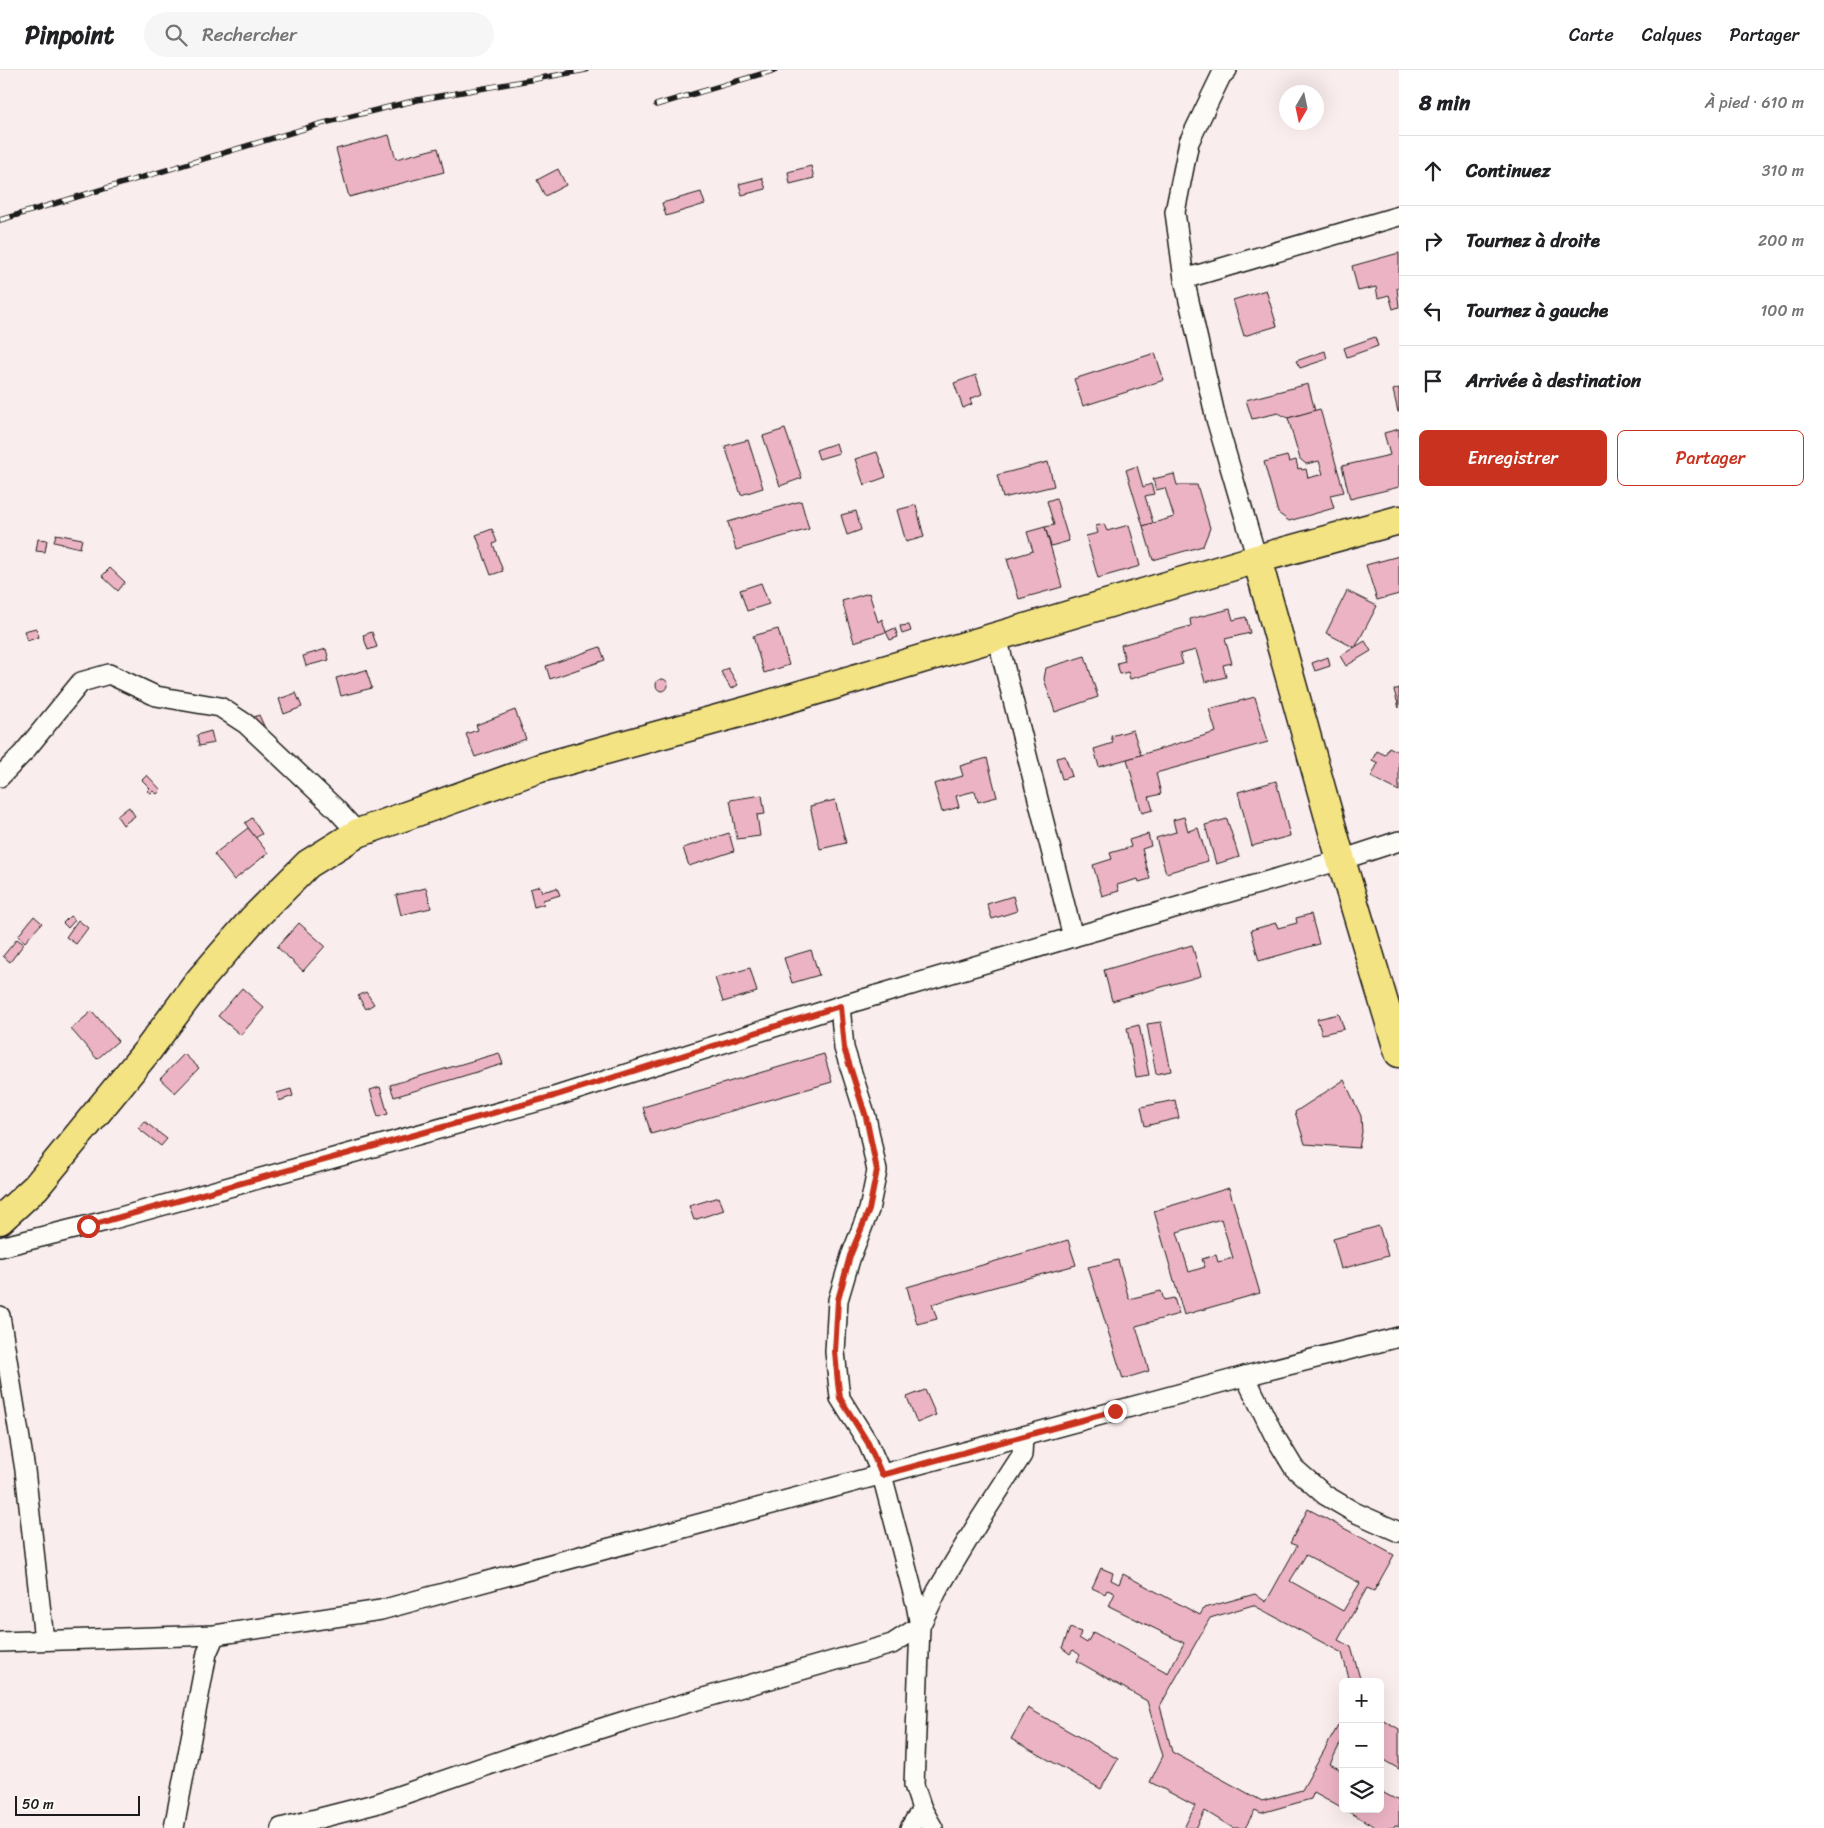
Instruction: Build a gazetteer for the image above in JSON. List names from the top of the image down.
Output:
{
  "scale_bar": "50 m",
  "north": "bottom",
  "page": {
    "header": "Pinpoint",
    "search": "Rechercher",
    "nav": ["Carte", "Calques", "Partager"],
    "heading": ["8 min", "À pied · 610 m"],
    "list": [
      ["Continuez", "310 m"],
      ["Tournez à droite", "200 m"],
      ["Tournez à gauche", "100 m"],
      "Arrivée à destination"
    ],
    "buttons": ["Enregistrer", "Partager"],
    "map_buttons": ["+", "−"],
    "scale": "50 m"
  }
}
